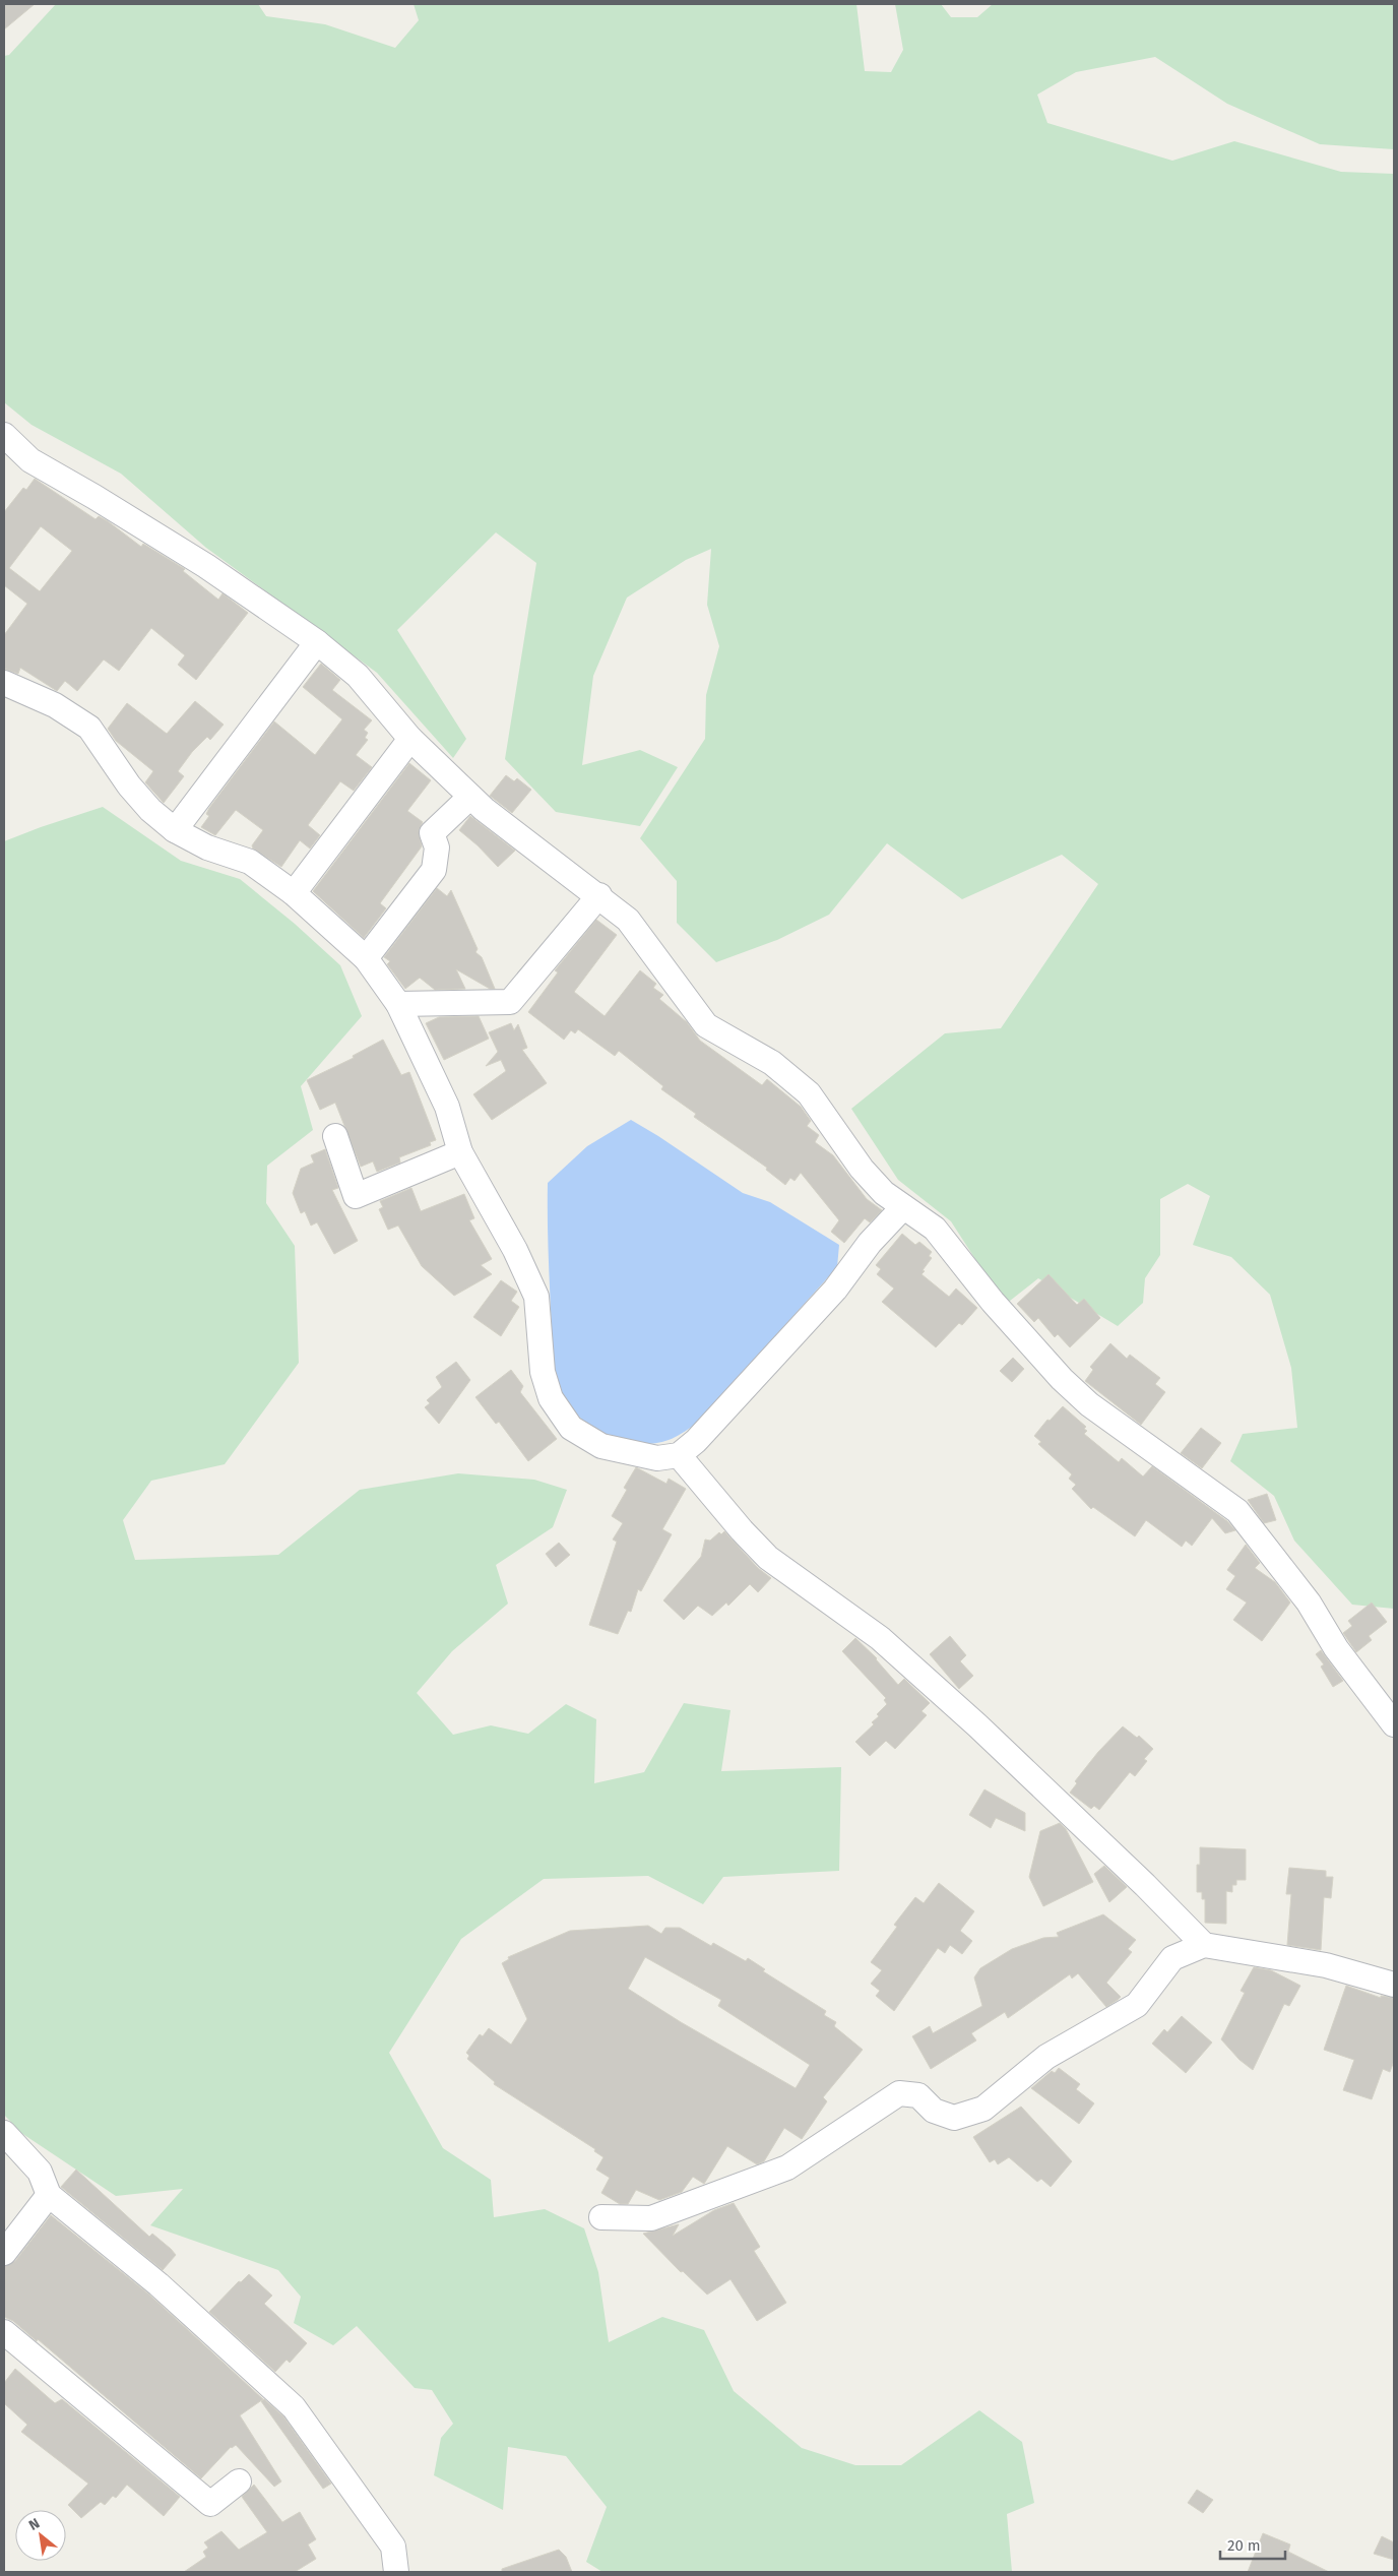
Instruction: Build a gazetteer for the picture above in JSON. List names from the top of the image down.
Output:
{
  "scale_bar": "20 m",
  "north": "top left"
}
